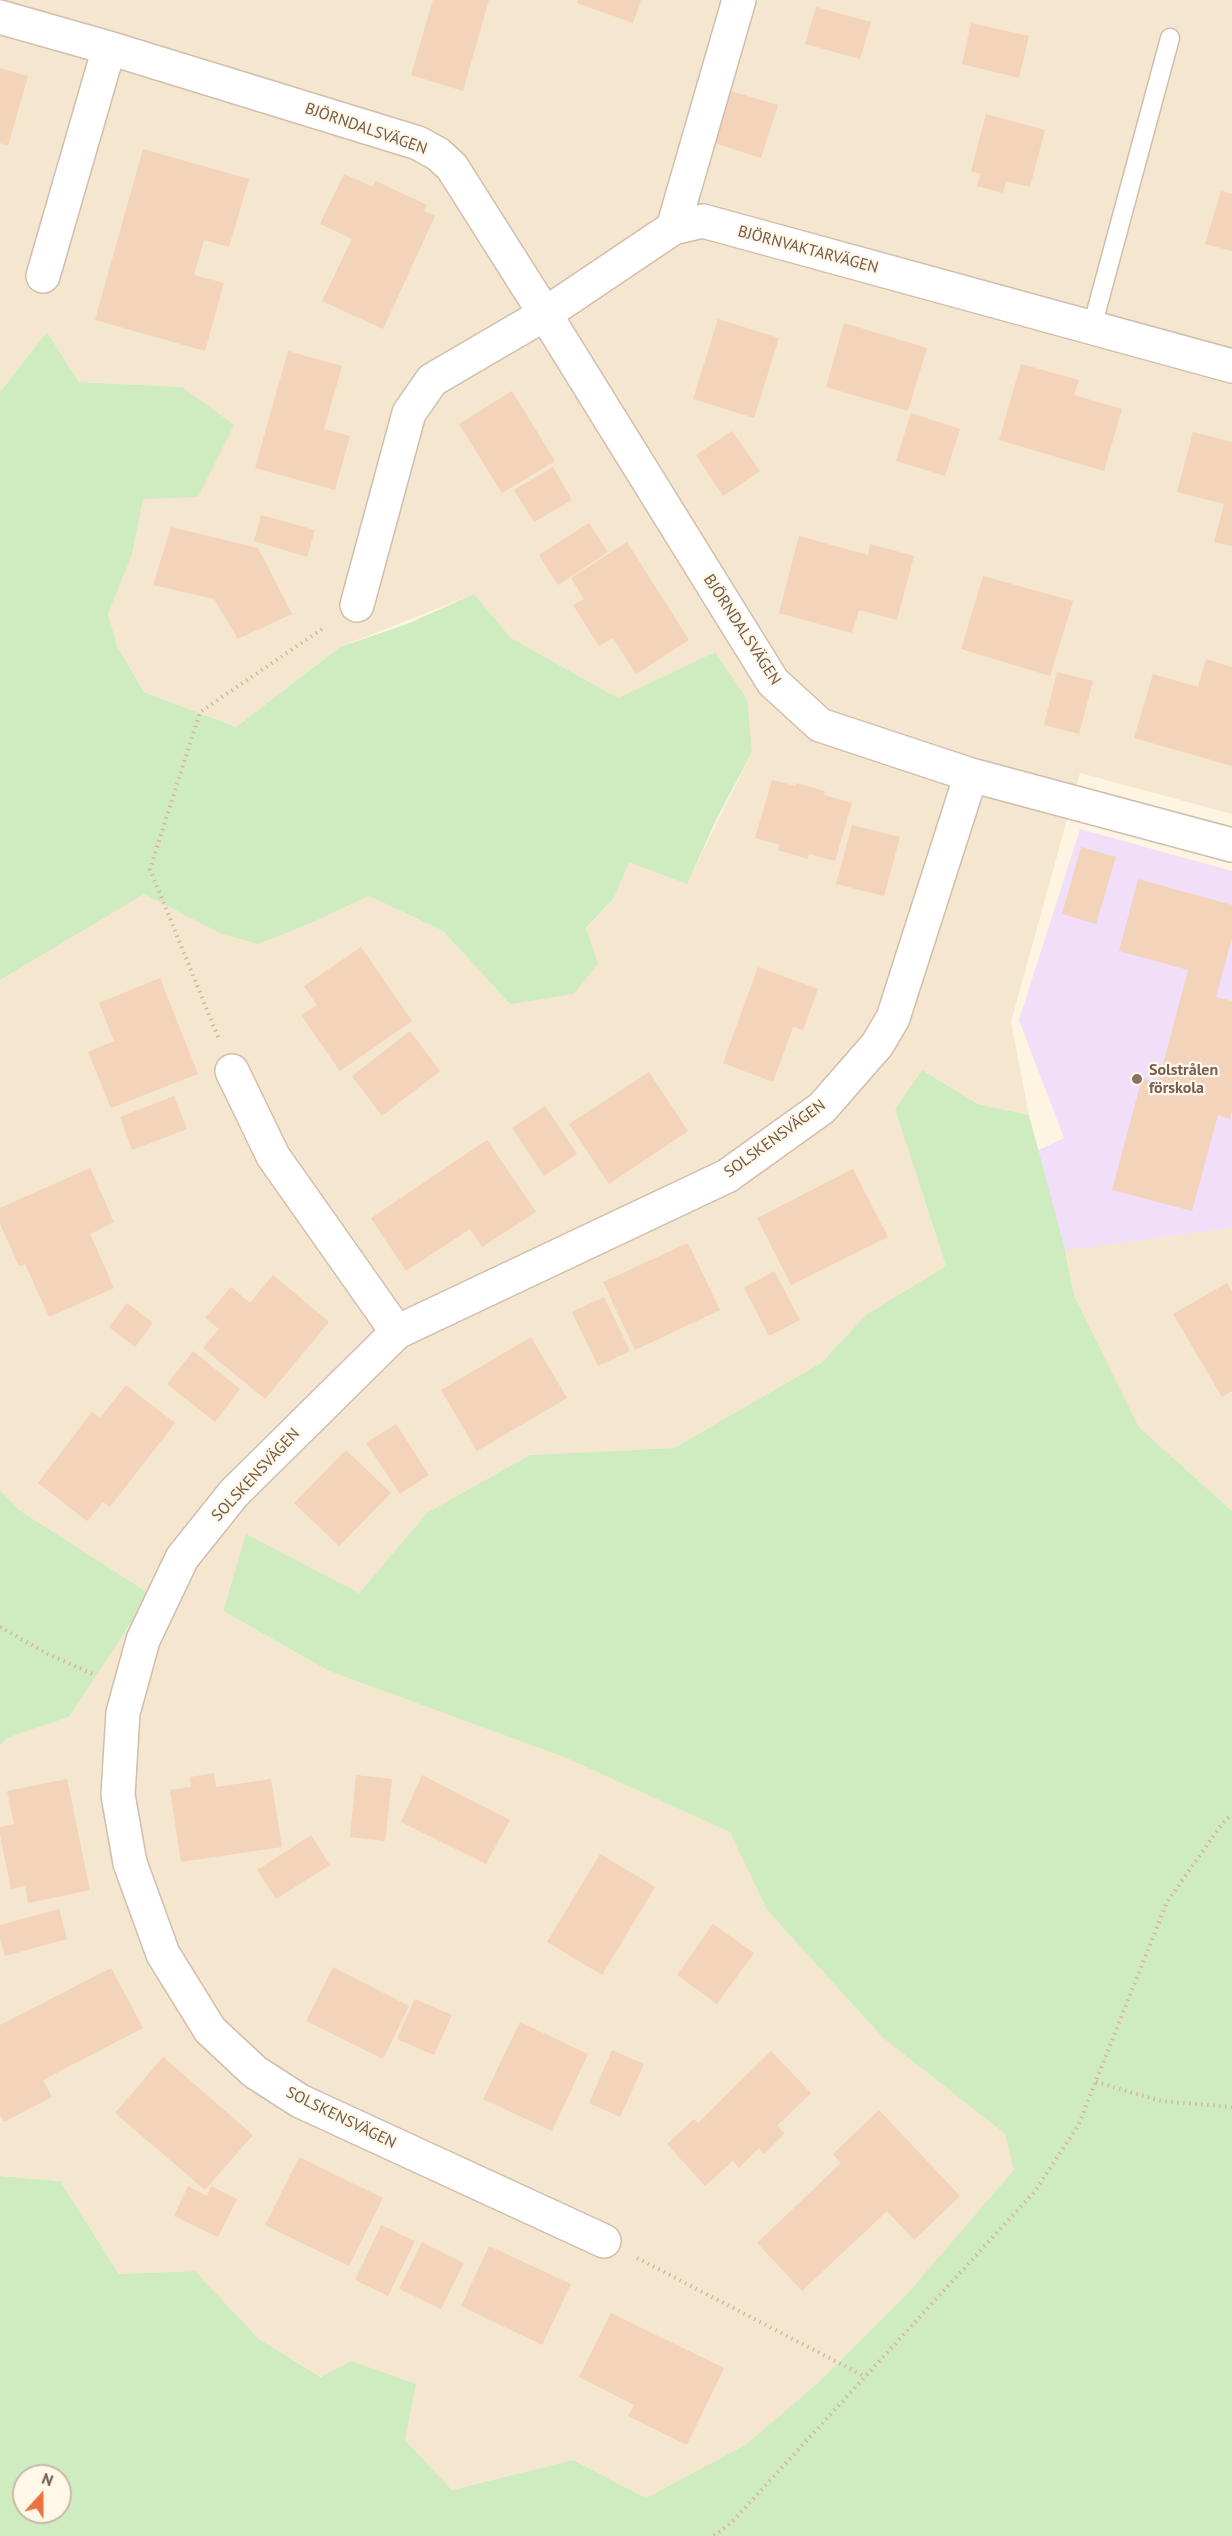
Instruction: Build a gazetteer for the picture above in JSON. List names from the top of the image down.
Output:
{
  "streets": {
    "street": ["BJÖRNDALSVÄGEN", "BJÖRNVAKTARVÄGEN", "SOLSKENSVÄGEN"]
  },
  "crossings": [
    ["BJÖRNDALSVÄGEN", "BJÖRNVAKTARVÄGEN"],
    ["BJÖRNDALSVÄGEN", "SOLSKENSVÄGEN"]
  ],
  "places": ["Solstrålen förskola"],
  "north": "top"
}
